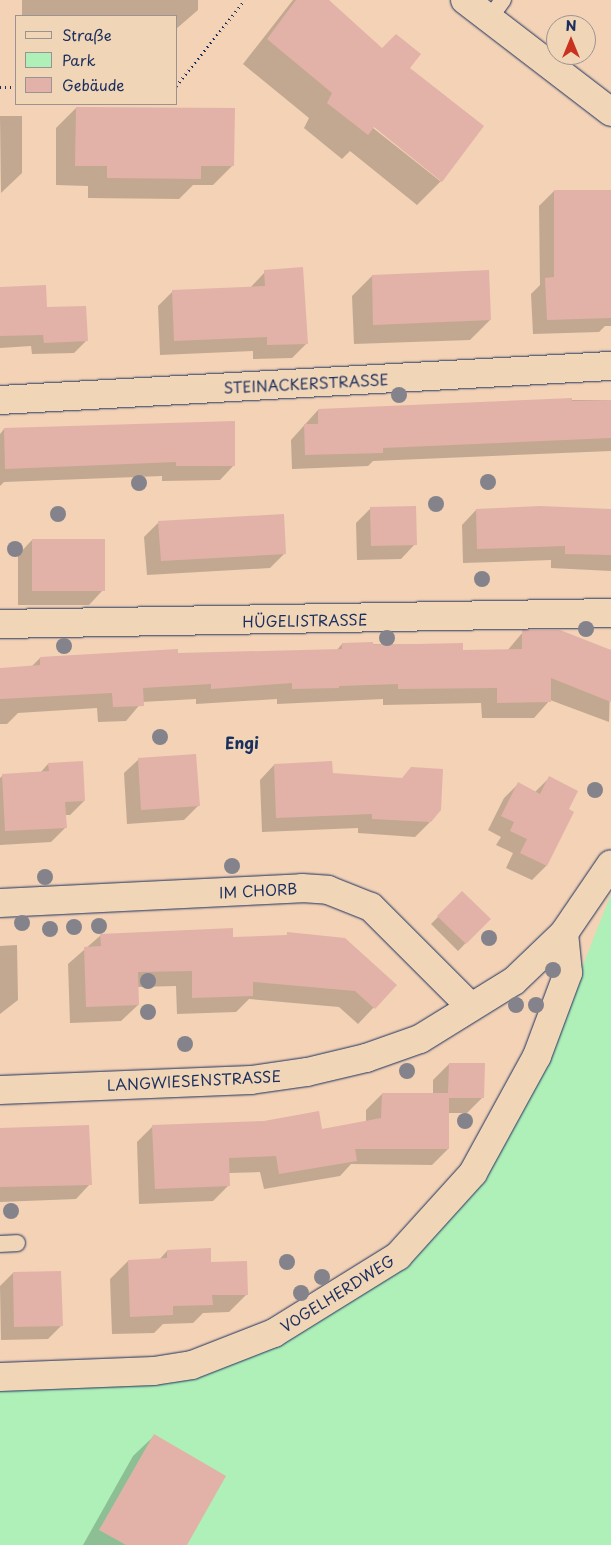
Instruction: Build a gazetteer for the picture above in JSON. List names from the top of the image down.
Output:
{
  "streets": {
    "street": [
      "STEINACKERSTRASSE",
      "HÜGELISTRASSE",
      "IM CHORB",
      "LANGWIESENSTRASSE",
      "VOGELHERDWEG"
    ]
  },
  "crossings": [
    ["IM CHORB", "LANGWIESENSTRASSE"],
    ["LANGWIESENSTRASSE", "VOGELHERDWEG"]
  ],
  "districts": ["Engi"],
  "legend": ["Straße", "Park", "Gebäude"],
  "north": "top"
}
